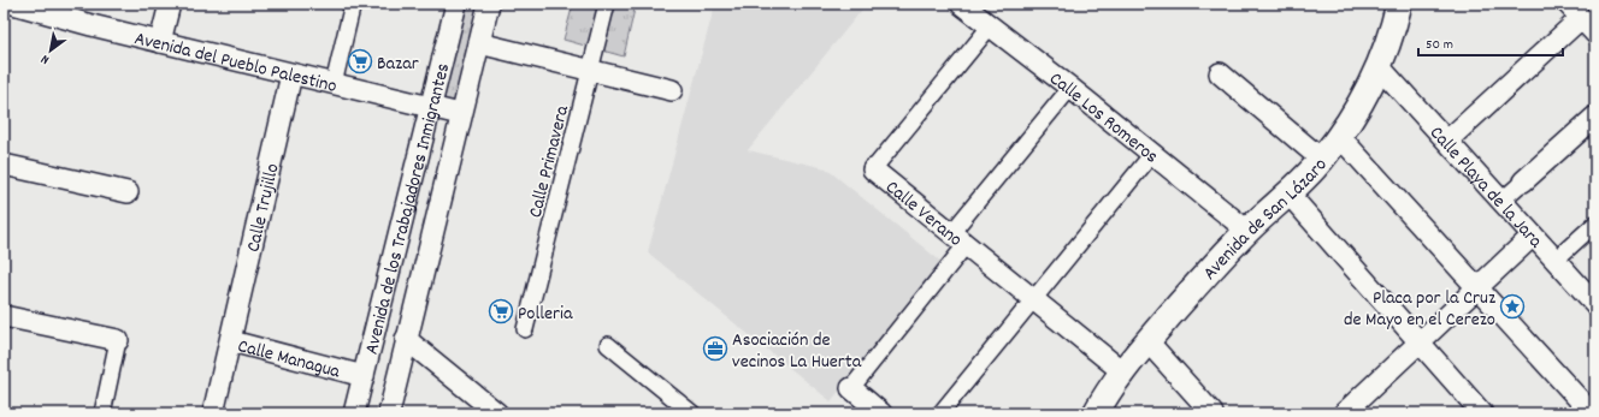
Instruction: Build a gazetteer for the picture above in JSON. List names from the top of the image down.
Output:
{
  "streets": {
    "street": [
      "Avenida del Pueblo Palestino",
      "Calle Los Romeros",
      "Calle Primavera",
      "Calle Playa de la Jara",
      "Calle Trujillo",
      "Avenida de los Trabajadores Inmigrantes",
      "Calle Verano",
      "Avenida de San Lázaro",
      "Calle Managua"
    ]
  },
  "crossings": [
    ["Avenida del Pueblo Palestino", "Calle Trujillo"],
    ["Avenida del Pueblo Palestino", "Avenida de los Trabajadores Inmigrantes"],
    ["Calle Los Romeros", "Calle Verano"],
    ["Calle Los Romeros", "Avenida de San Lázaro"],
    ["Calle Playa de la Jara", "Avenida de San Lázaro"],
    ["Calle Trujillo", "Calle Managua"],
    ["Avenida de los Trabajadores Inmigrantes", "Calle Managua"],
    ["Calle Verano", "Avenida de San Lázaro"]
  ],
  "places": {
    "supermarket": ["Bazar", "Polleria"],
    "place": ["Placa por la Cruz de Mayo en el Cerezo"],
    "office": ["Asociación de vecinos La Huerta"]
  },
  "scale_bar": "50 m",
  "north": "bottom left"
}
